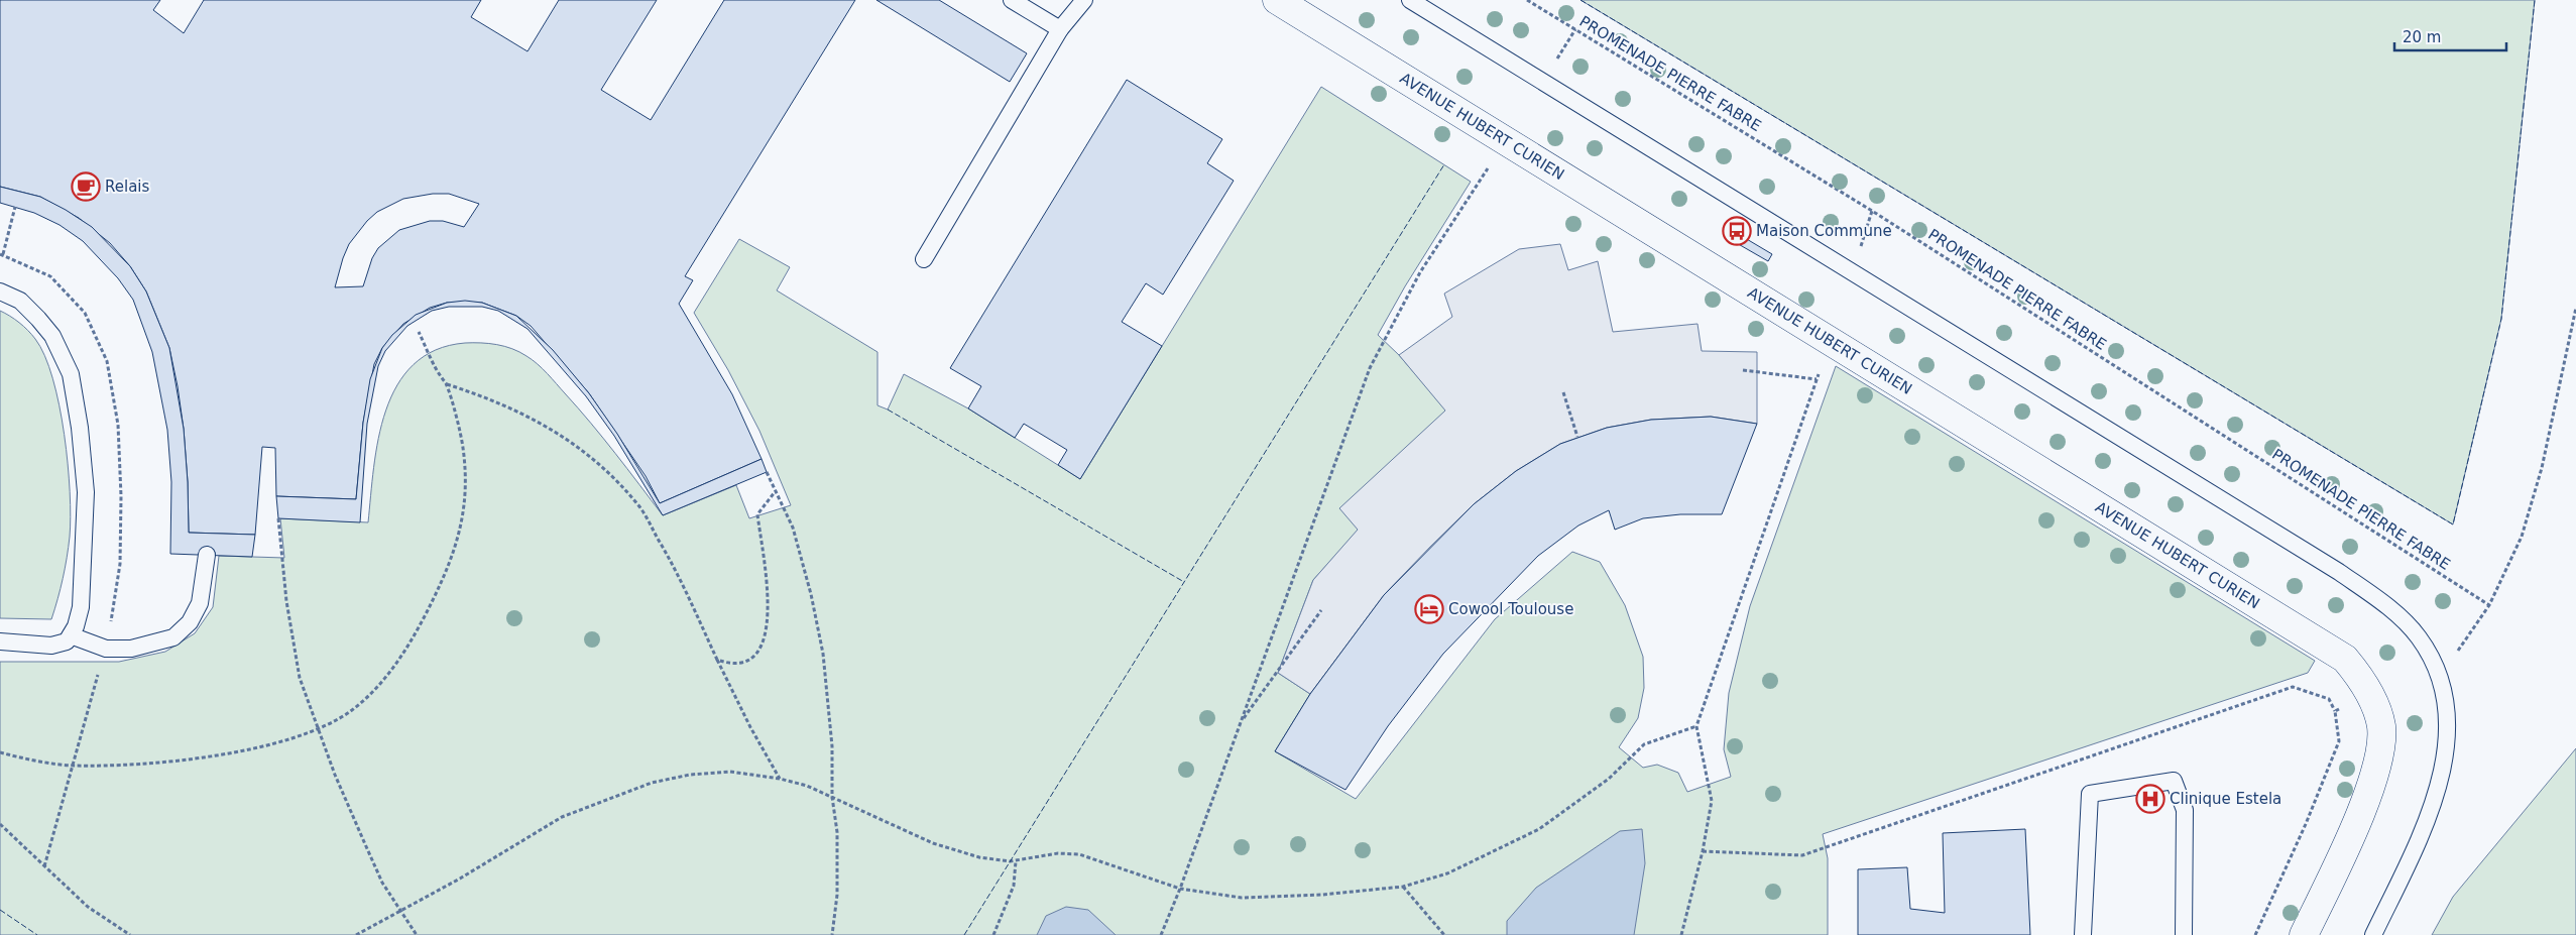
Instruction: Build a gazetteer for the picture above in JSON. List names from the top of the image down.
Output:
{
  "streets": {
    "street": ["AVENUE HUBERT CURIEN"],
    "path": ["PROMENADE PIERRE FABRE"]
  },
  "places": {
    "cafe": ["Relais"],
    "bus stop": ["Maison Commune"],
    "hotel": ["Cowool Toulouse"],
    "hospital": ["Clinique Estela"]
  },
  "scale_bar": "20 m"
}
